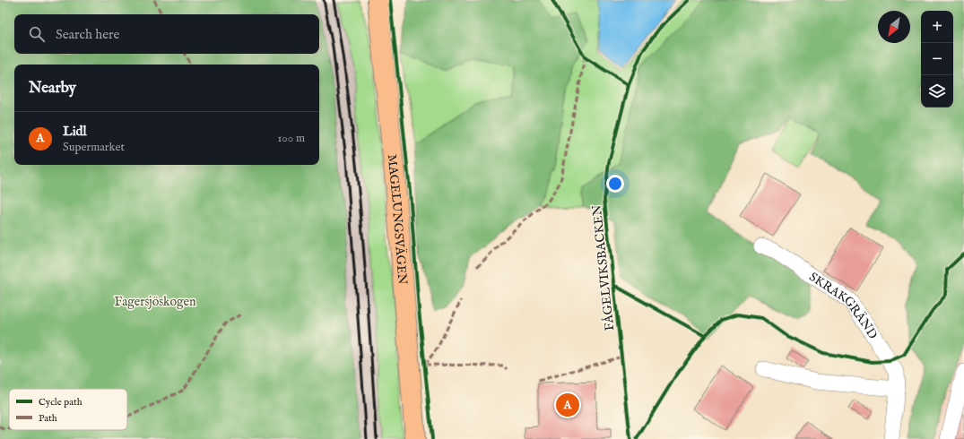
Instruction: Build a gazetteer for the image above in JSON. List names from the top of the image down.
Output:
{
  "streets": {
    "main road": ["MAGELUNGSVÄGEN"],
    "street": ["SKRAKGRÄND"],
    "cycle path": ["FÅGELVIKSBACKEN"]
  },
  "parks": ["Fagersjöskogen"],
  "legend": ["Cycle path", "Path"],
  "north": "bottom left",
  "page": {
    "map_buttons": ["+", "−"],
    "search": "Search here",
    "heading": "Nearby",
    "list": [
      {
        "mark": "A",
        "name": "Lidl",
        "note": "Supermarket",
        "value": "100 m"
      }
    ],
    "pins": "A"
  }
}
